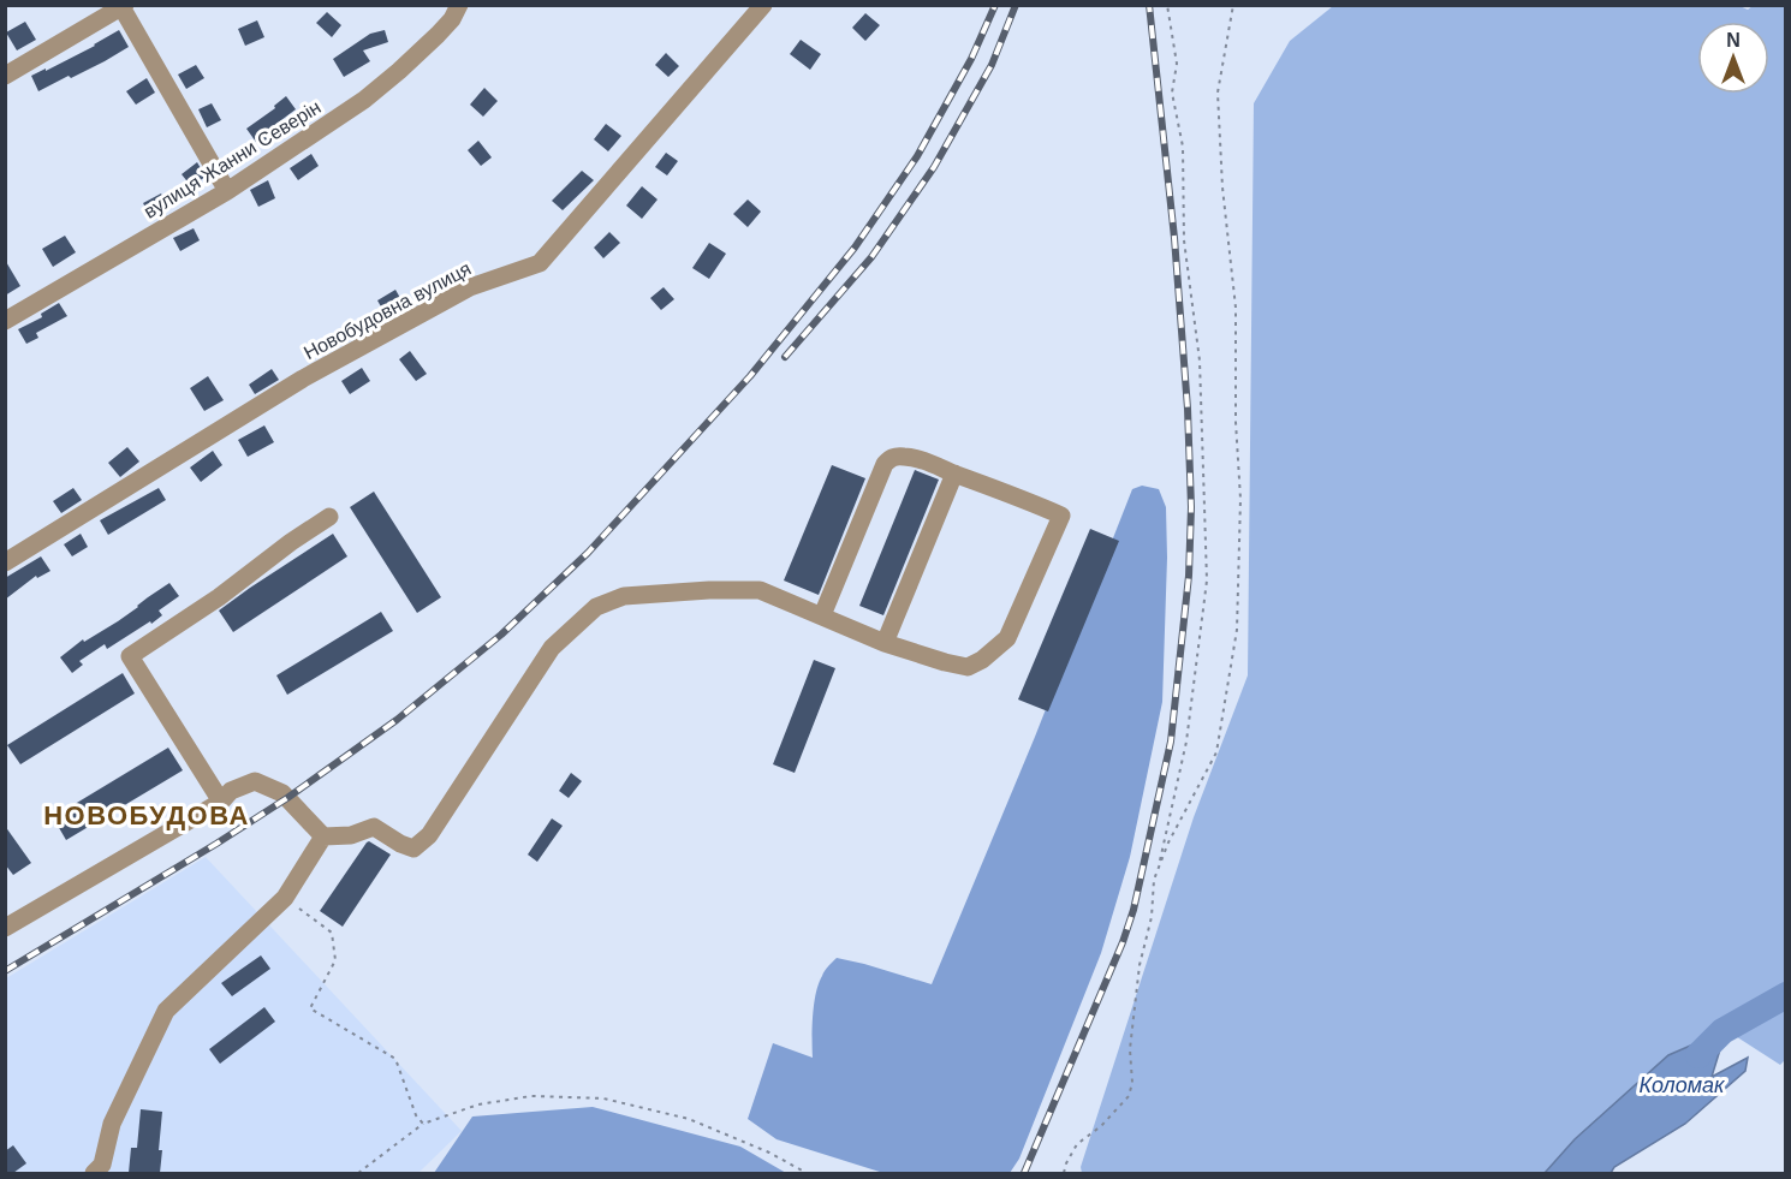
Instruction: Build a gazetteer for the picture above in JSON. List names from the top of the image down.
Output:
{
  "streets": {
    "street": ["вулиця Жанни Северін", "Новобудовна вулиця"]
  },
  "districts": ["НОВОБУДОВА"],
  "water": ["Коломак"],
  "north": "top"
}
